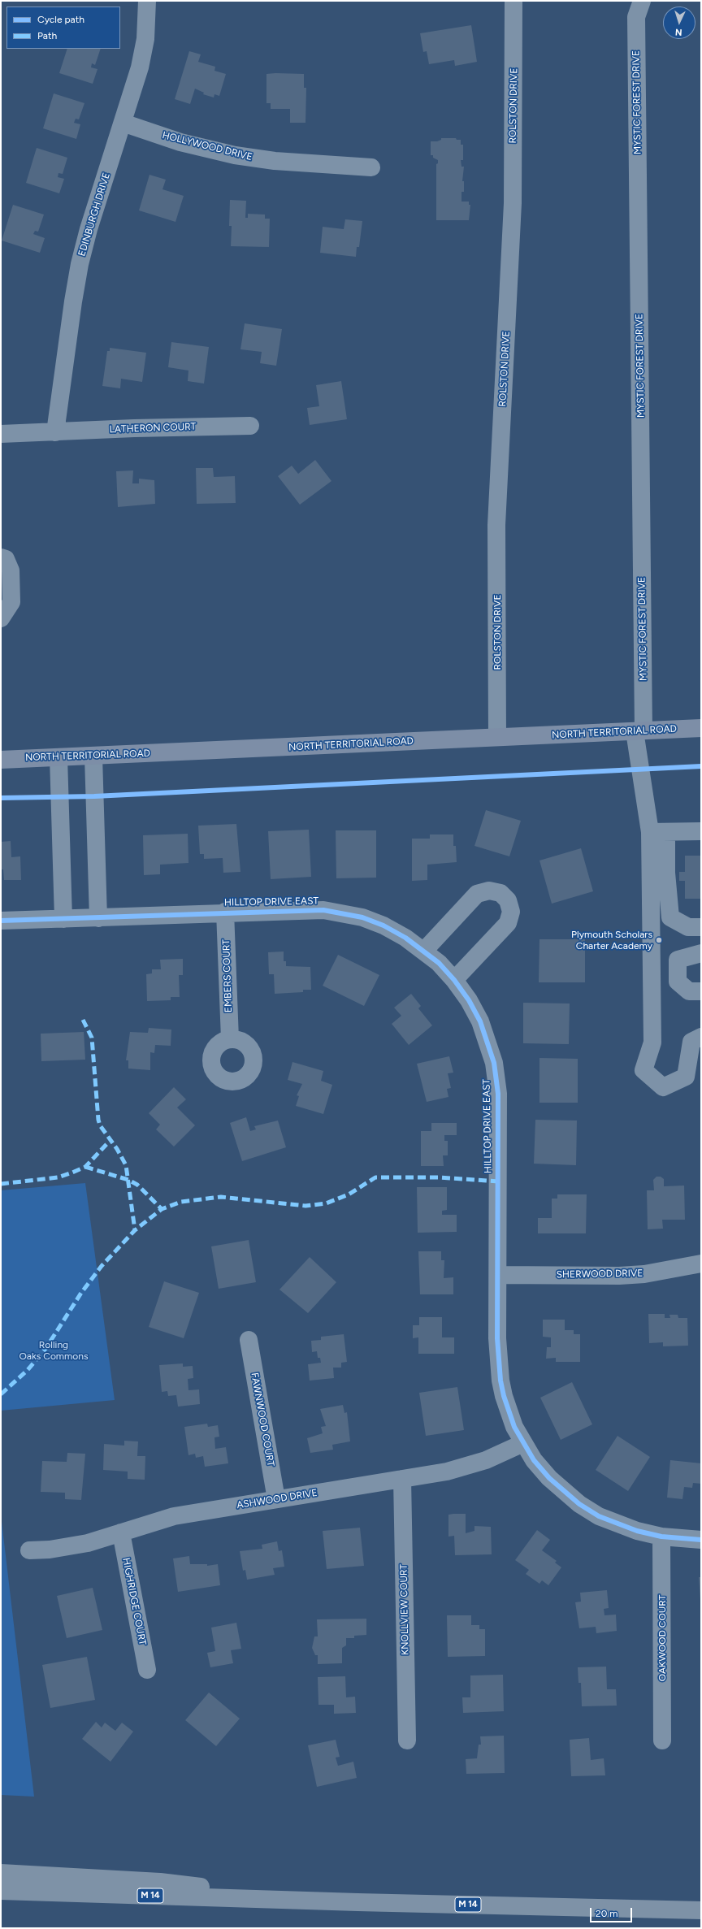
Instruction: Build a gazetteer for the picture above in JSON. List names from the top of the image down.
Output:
{
  "streets": {
    "highway": ["M 14"],
    "main road": ["NORTH TERRITORIAL ROAD"],
    "street": [
      "MYSTIC FOREST DRIVE",
      "ROLSTON DRIVE",
      "HOLLYWOOD DRIVE",
      "EDINBURGH DRIVE",
      "LATHERON COURT",
      "HILLTOP DRIVE EAST",
      "EMBERS COURT",
      "SHERWOOD DRIVE",
      "FAWNWOOD COURT",
      "ASHWOOD DRIVE",
      "HIGHRIDGE COURT",
      "KNOLLVIEW COURT",
      "OAKWOOD COURT"
    ]
  },
  "crossings": [
    ["MYSTIC FOREST DRIVE", "NORTH TERRITORIAL ROAD"],
    ["ROLSTON DRIVE", "NORTH TERRITORIAL ROAD"],
    ["HOLLYWOOD DRIVE", "EDINBURGH DRIVE"],
    ["EDINBURGH DRIVE", "LATHERON COURT"],
    ["HILLTOP DRIVE EAST", "EMBERS COURT"],
    ["HILLTOP DRIVE EAST", "SHERWOOD DRIVE"],
    ["HILLTOP DRIVE EAST", "ASHWOOD DRIVE"],
    ["HILLTOP DRIVE EAST", "OAKWOOD COURT"],
    ["FAWNWOOD COURT", "ASHWOOD DRIVE"],
    ["ASHWOOD DRIVE", "HIGHRIDGE COURT"],
    ["ASHWOOD DRIVE", "KNOLLVIEW COURT"]
  ],
  "parks": ["Rolling Oaks Commons"],
  "places": ["Plymouth Scholars Charter Academy"],
  "legend": ["Cycle path", "Path"],
  "scale_bar": "20 m",
  "north": "bottom"
}
